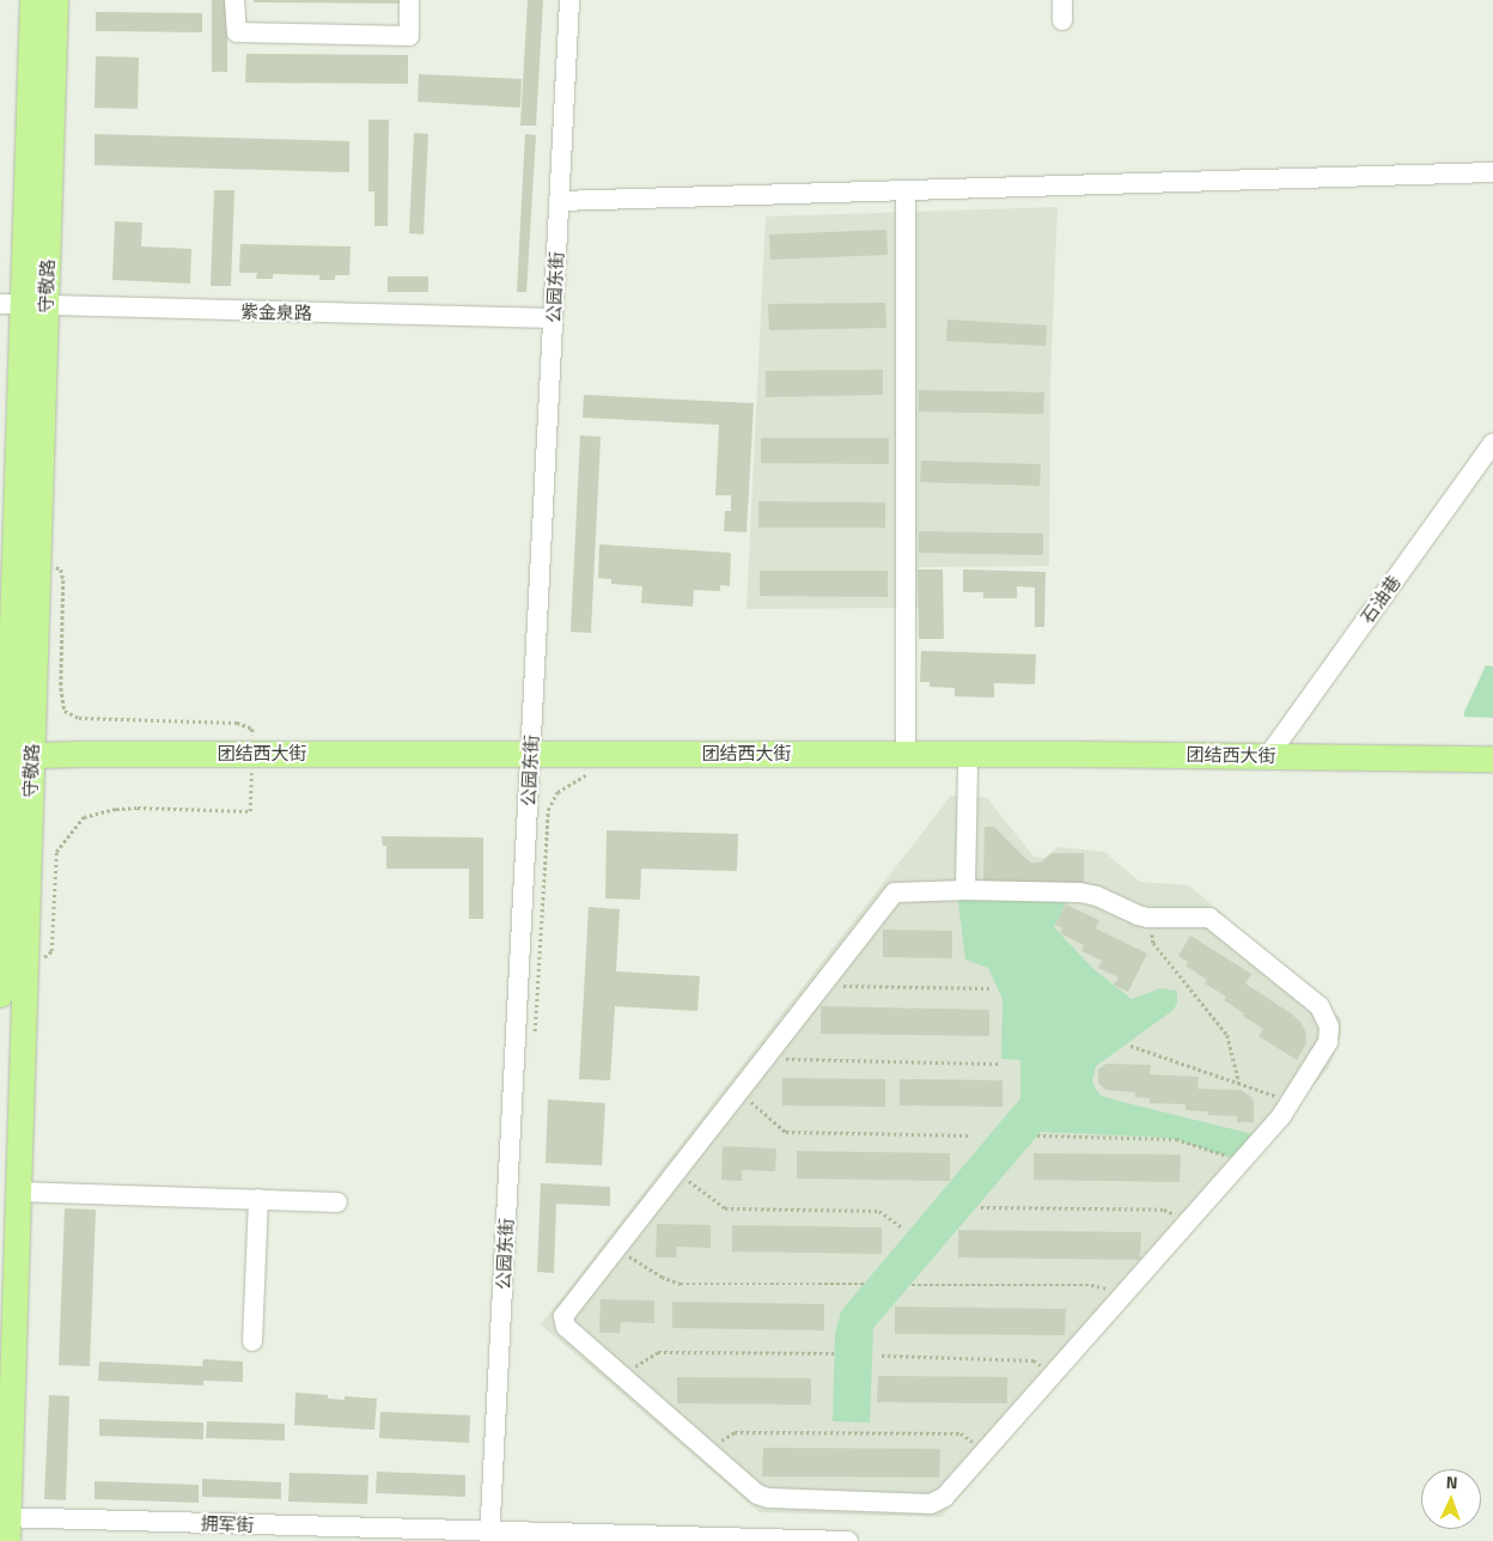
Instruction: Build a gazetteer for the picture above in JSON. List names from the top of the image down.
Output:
{
  "streets": {
    "main road": ["守敬路", "团结西大街"],
    "street": [
      "公园东街",
      "紫金泉路",
      "石油巷",
      "拥军街"
    ]
  },
  "crossings": [
    ["守敬路", "紫金泉路"],
    ["守敬路", "团结西大街"],
    ["守敬路", "拥军街"],
    ["公园东街", "紫金泉路"],
    ["公园东街", "团结西大街"],
    ["公园东街", "拥军街"],
    ["石油巷", "团结西大街"]
  ],
  "north": "top"
}
